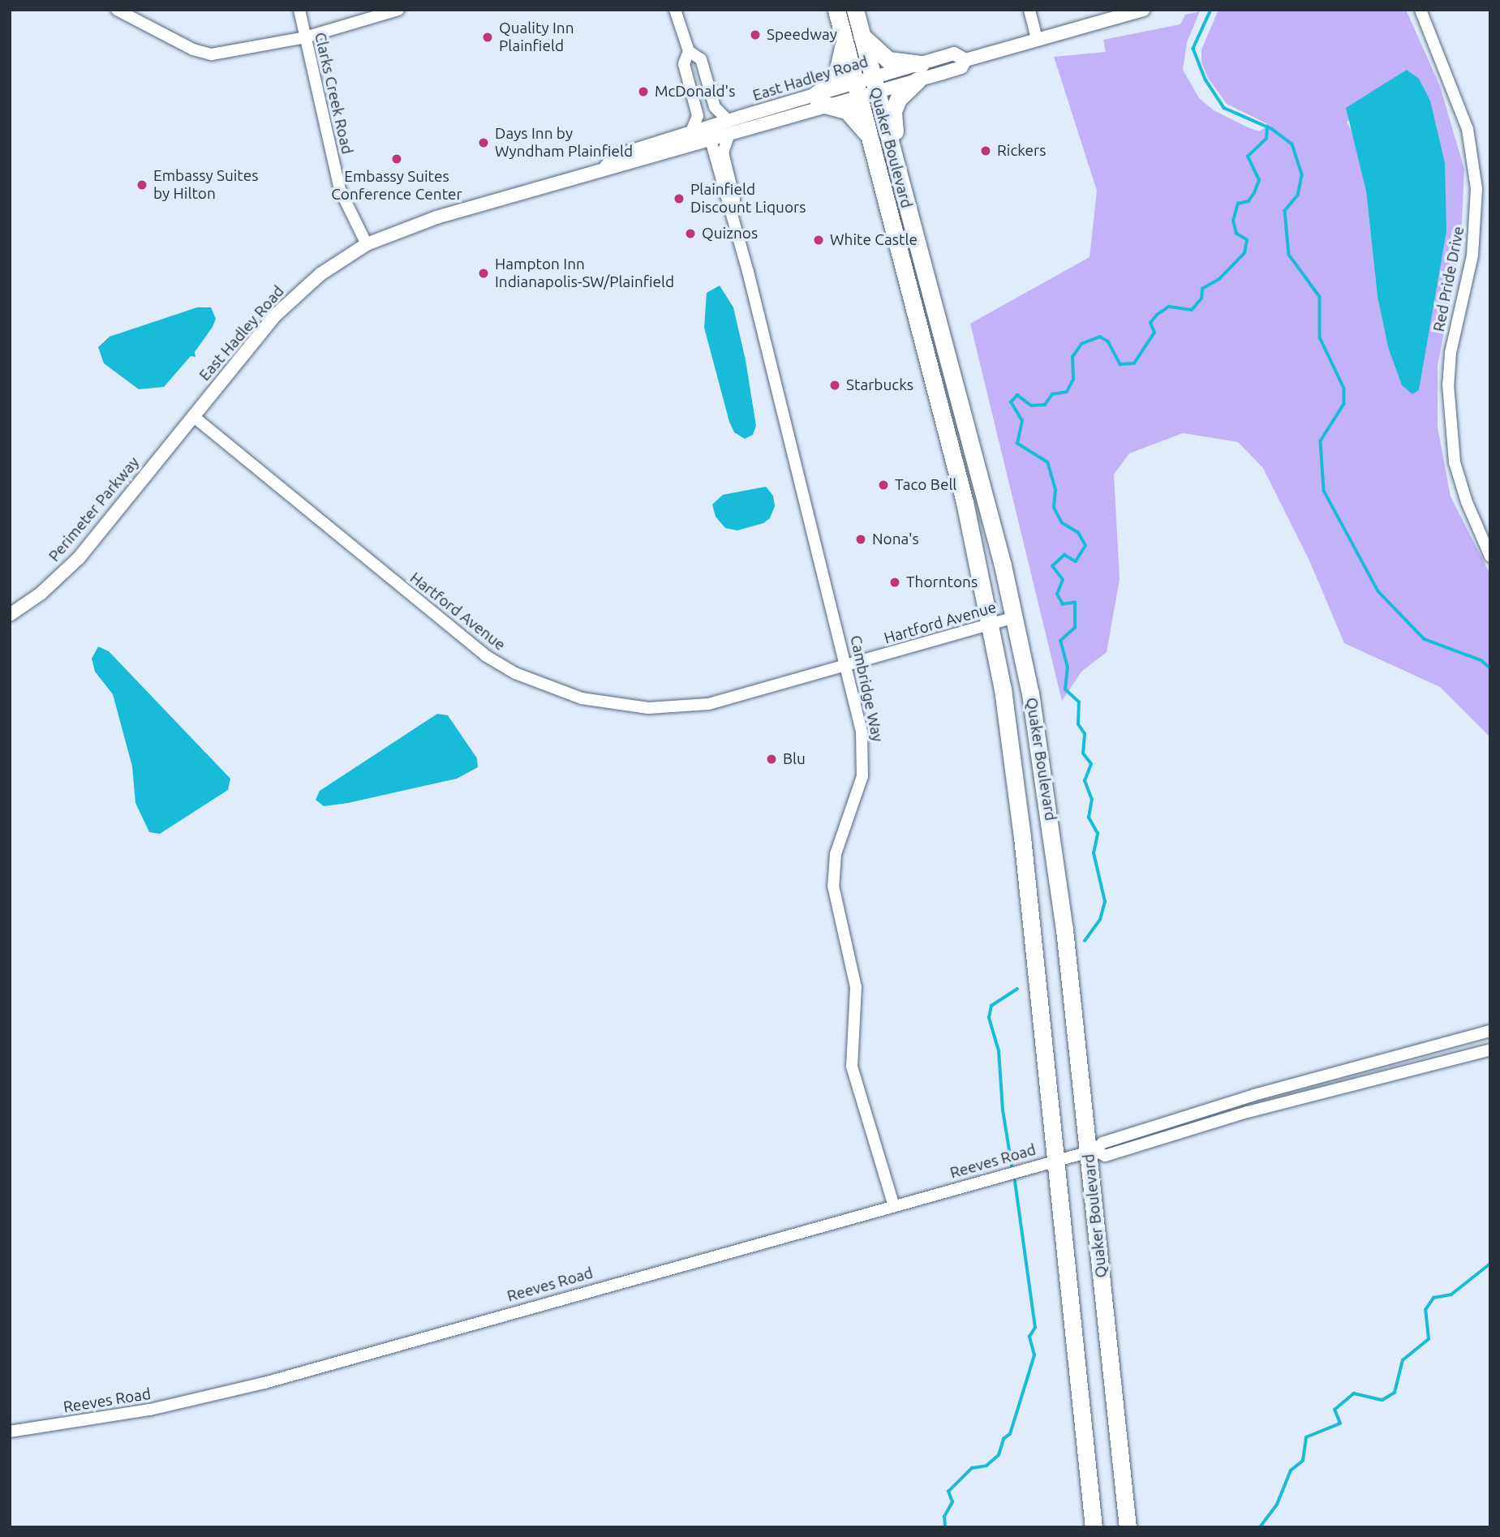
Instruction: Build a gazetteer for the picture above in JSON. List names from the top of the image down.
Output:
{
  "streets": {
    "main road": ["Quaker Boulevard"],
    "street": [
      "East Hadley Road",
      "Clarks Creek Road",
      "Red Pride Drive",
      "Perimeter Parkway",
      "Hartford Avenue",
      "Cambridge Way",
      "Reeves Road"
    ]
  },
  "crossings": [
    ["East Hadley Road", "Clarks Creek Road"],
    ["East Hadley Road", "Quaker Boulevard"],
    ["East Hadley Road", "Perimeter Parkway"],
    ["East Hadley Road", "Hartford Avenue"],
    ["East Hadley Road", "Cambridge Way"],
    ["Quaker Boulevard", "Hartford Avenue"],
    ["Quaker Boulevard", "Reeves Road"],
    ["Perimeter Parkway", "Hartford Avenue"],
    ["Hartford Avenue", "Cambridge Way"],
    ["Cambridge Way", "Reeves Road"]
  ],
  "places": [
    "Speedway",
    "Quality Inn Plainfield",
    "McDonald's",
    "Days Inn by Wyndham Plainfield",
    "Rickers",
    "Embassy Suites Conference Center",
    "Embassy Suites by Hilton",
    "Plainfield Discount Liquors",
    "Quiznos",
    "White Castle",
    "Hampton Inn Indianapolis-SW/Plainfield",
    "Starbucks",
    "Taco Bell",
    "Nona's",
    "Thorntons",
    "Blu"
  ]
}
